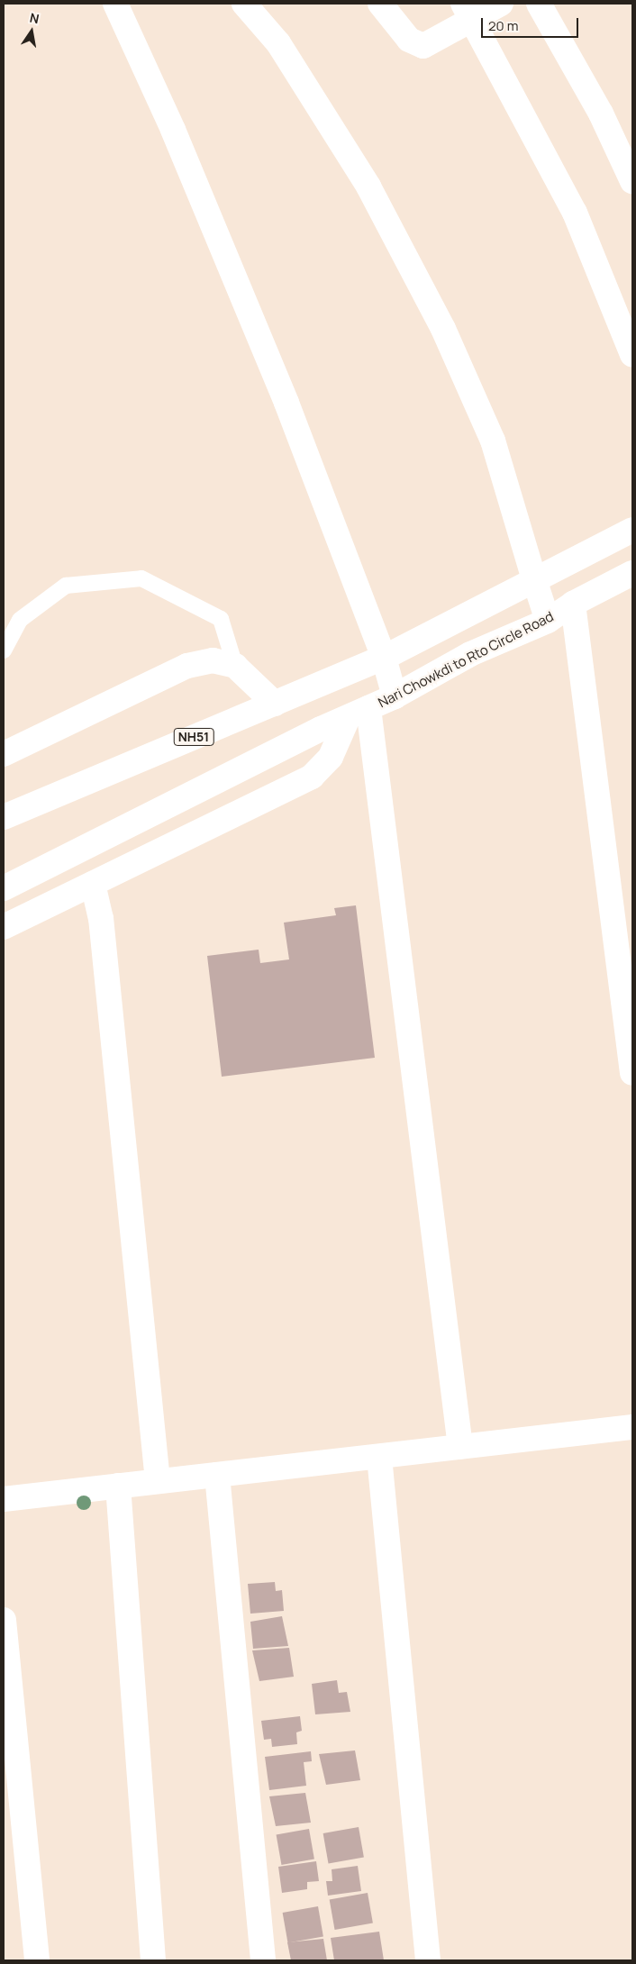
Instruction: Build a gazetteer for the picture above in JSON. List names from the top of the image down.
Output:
{
  "streets": {
    "main road": ["Nari Chowkdi to Rto Circle Road", "NH51"]
  },
  "scale_bar": "20 m",
  "north": "top"
}
